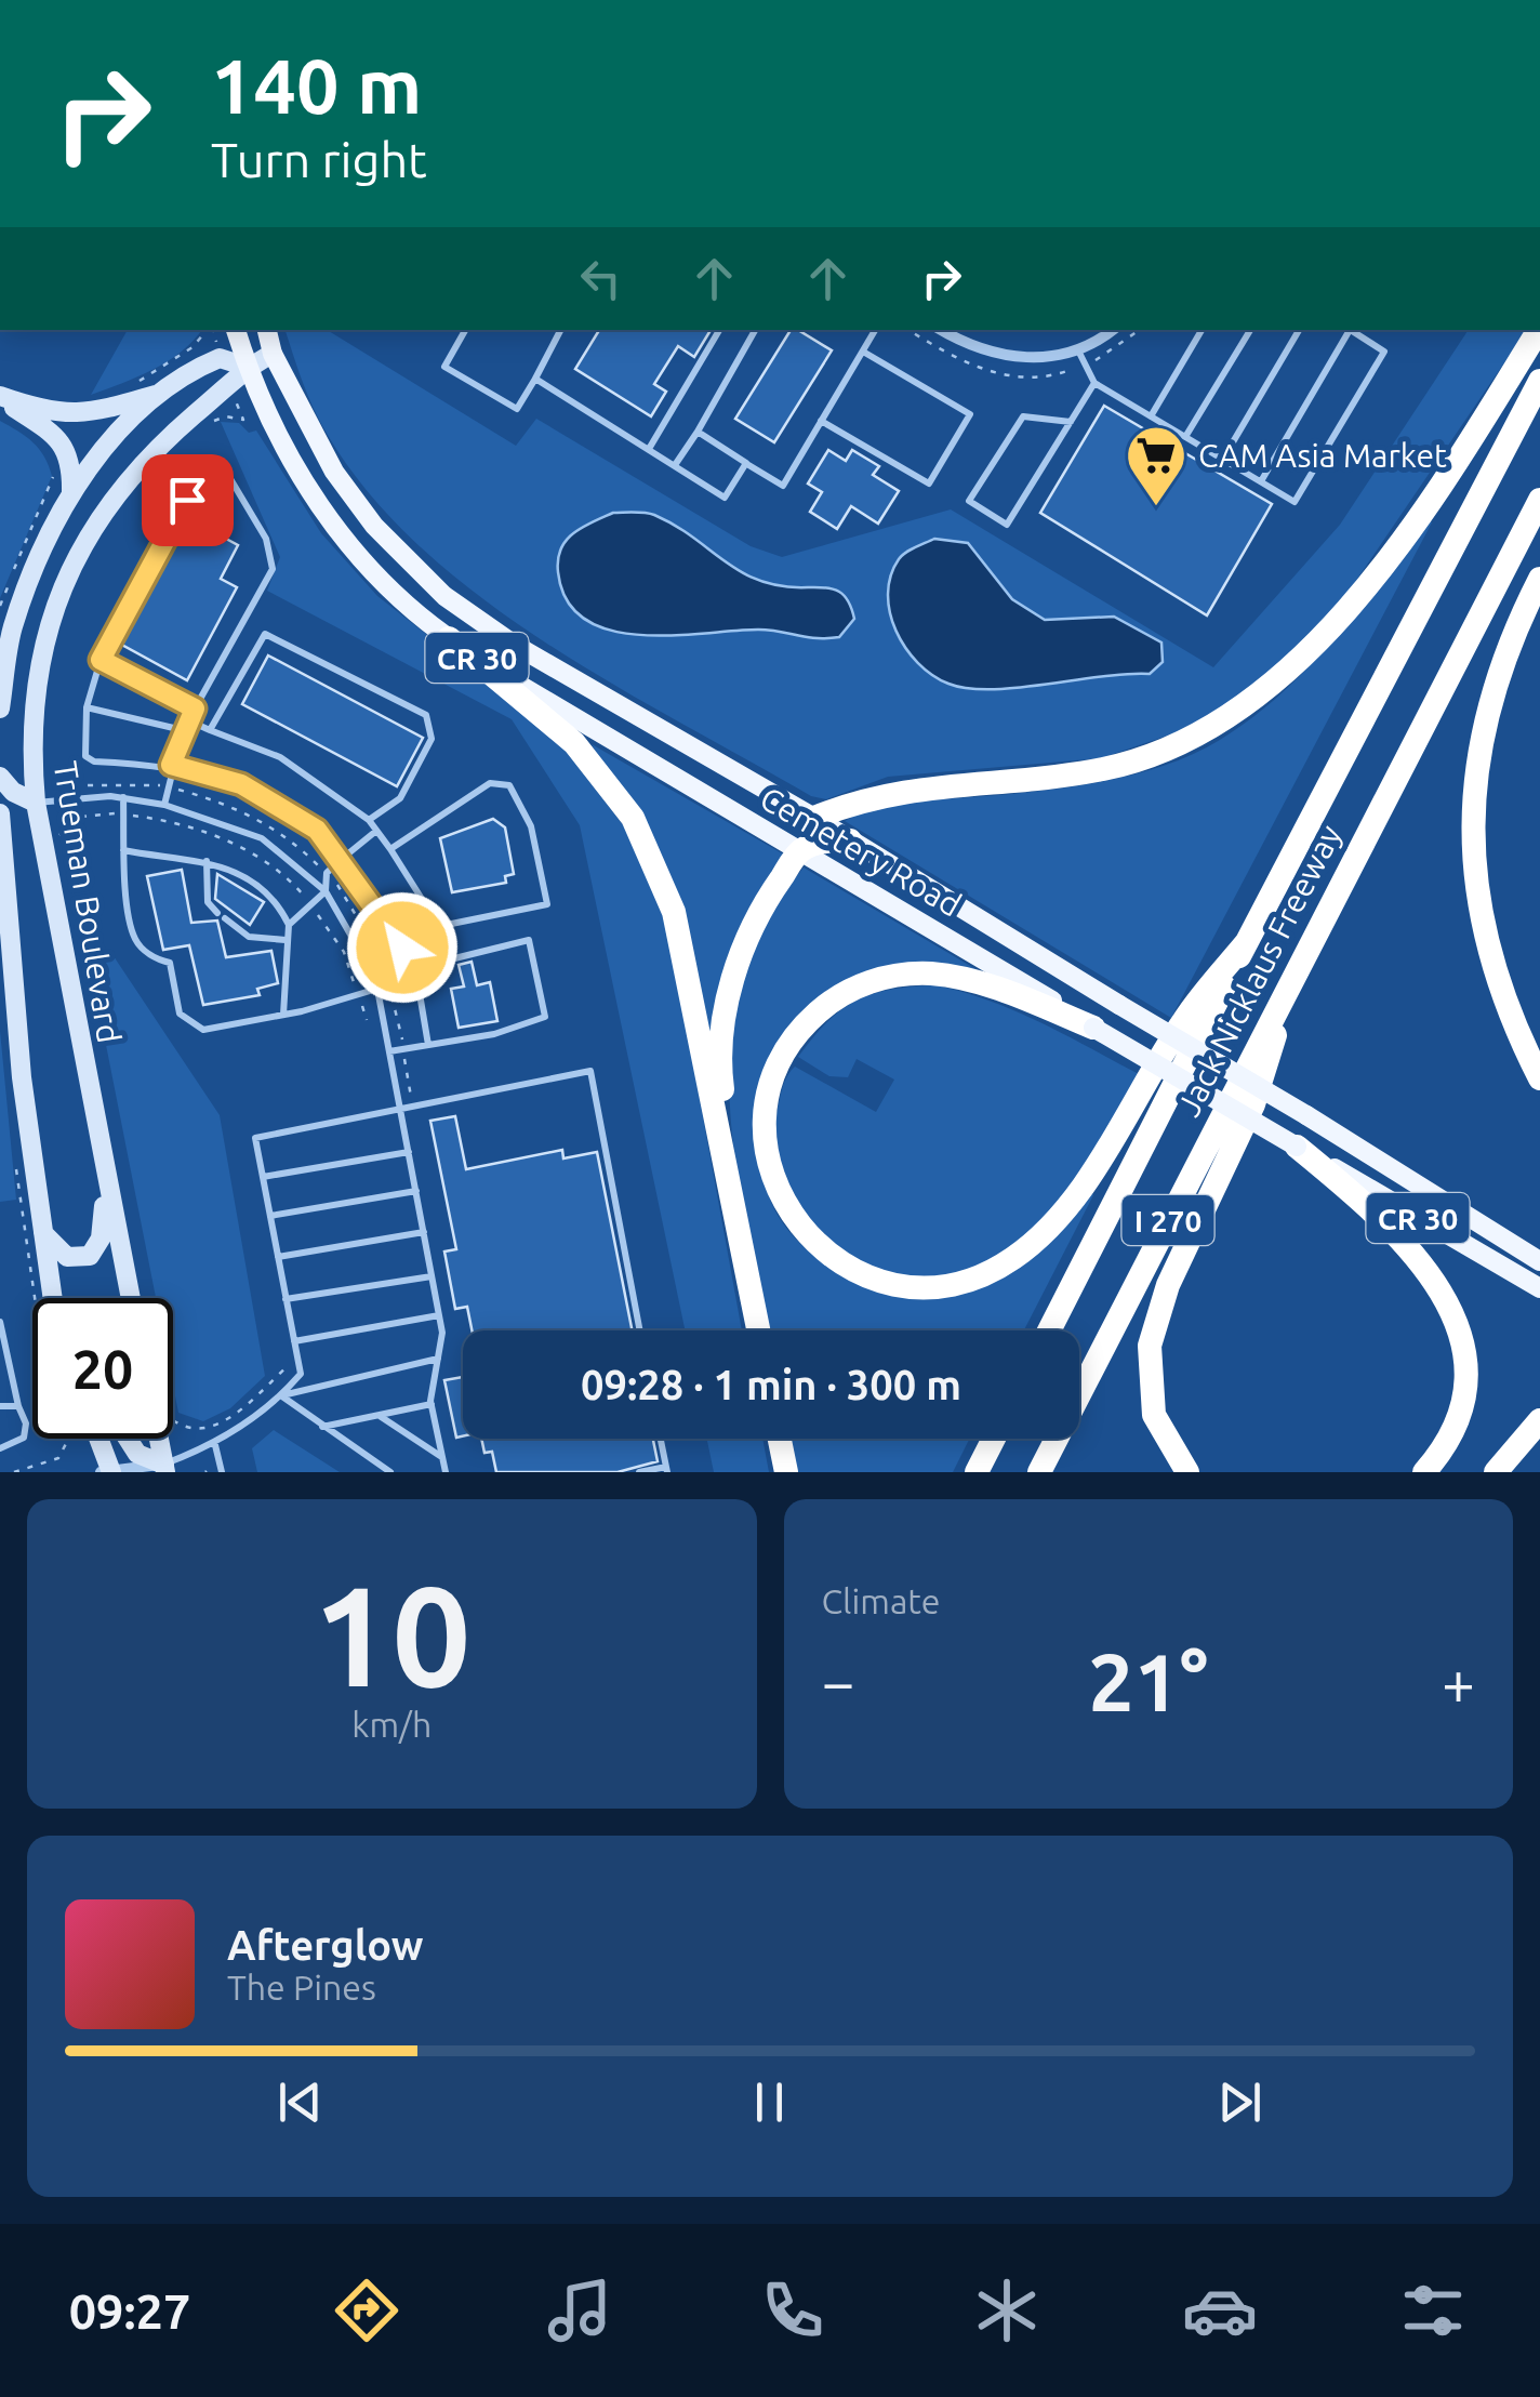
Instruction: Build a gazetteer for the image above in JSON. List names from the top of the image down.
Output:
{
  "streets": {
    "highway": ["Jack Nicklaus Freeway", "I 270"],
    "main road": ["CR 30", "Cemetery Road", "Trueman Boulevard"]
  },
  "crossings": [
    ["Cemetery Road", "Trueman Boulevard"]
  ],
  "places": {
    "supermarket": ["CAM Asia Market"]
  },
  "page": {
    "turn": ["140 m", "Turn right"],
    "limit": "20",
    "trip": "09:28 · 1 min · 300 m",
    "tile": [
      ["10", "km/h"],
      "Climate"
    ],
    "heat": ["−", "21°", "+"],
    "song": ["Afterglow", "The Pines"],
    "tabs": "09:27"
  }
}
